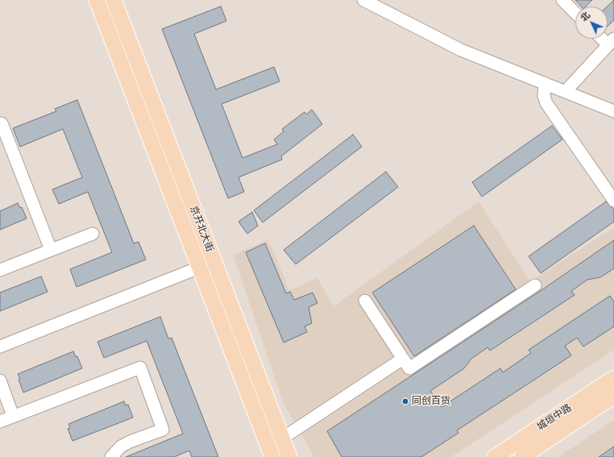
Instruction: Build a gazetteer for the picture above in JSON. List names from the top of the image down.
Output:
{
  "streets": {
    "main road": ["京开北大街", "城垣中路"]
  },
  "places": ["同创百货"],
  "north": "top left"
}
